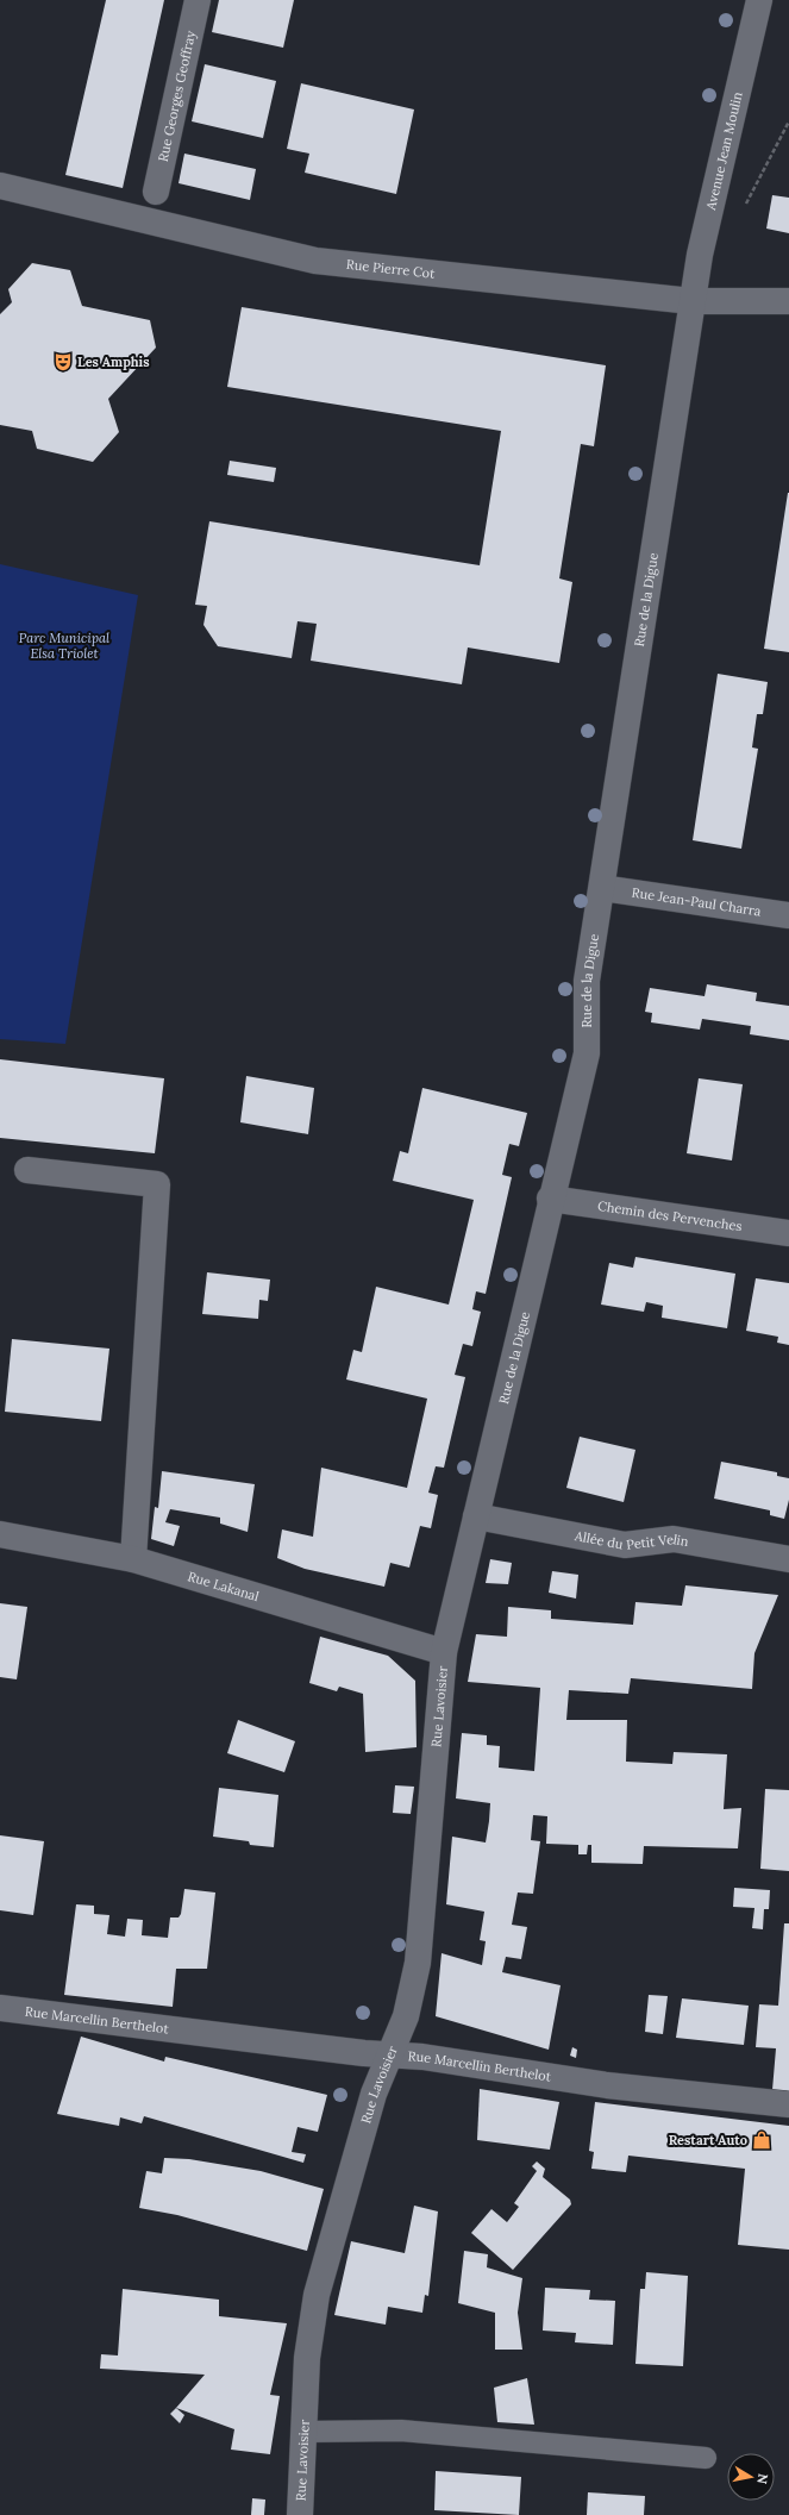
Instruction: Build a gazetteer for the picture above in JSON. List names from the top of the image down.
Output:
{
  "streets": {
    "street": [
      "Rue Georges Geoffray",
      "Avenue Jean Moulin",
      "Rue Pierre Cot",
      "Rue de la Digue",
      "Rue Jean-Paul Charra",
      "Chemin des Pervenches",
      "Allée du Petit Velin",
      "Rue Lakanal",
      "Rue Lavoisier",
      "Rue Marcellin Berthelot"
    ]
  },
  "crossings": [
    ["Avenue Jean Moulin", "Rue Pierre Cot"],
    ["Avenue Jean Moulin", "Rue de la Digue"],
    ["Rue Pierre Cot", "Rue de la Digue"],
    ["Rue de la Digue", "Rue Jean-Paul Charra"],
    ["Rue de la Digue", "Chemin des Pervenches"],
    ["Rue de la Digue", "Allée du Petit Velin"],
    ["Rue de la Digue", "Rue Lakanal"],
    ["Rue de la Digue", "Rue Lavoisier"],
    ["Rue Lakanal", "Rue Lavoisier"],
    ["Rue Lavoisier", "Rue Marcellin Berthelot"]
  ],
  "parks": ["Parc Municipal Elsa Triolet"],
  "places": {
    "theatre": ["Les Amphis"],
    "shop": ["Restart Auto"]
  },
  "north": "right"
}
